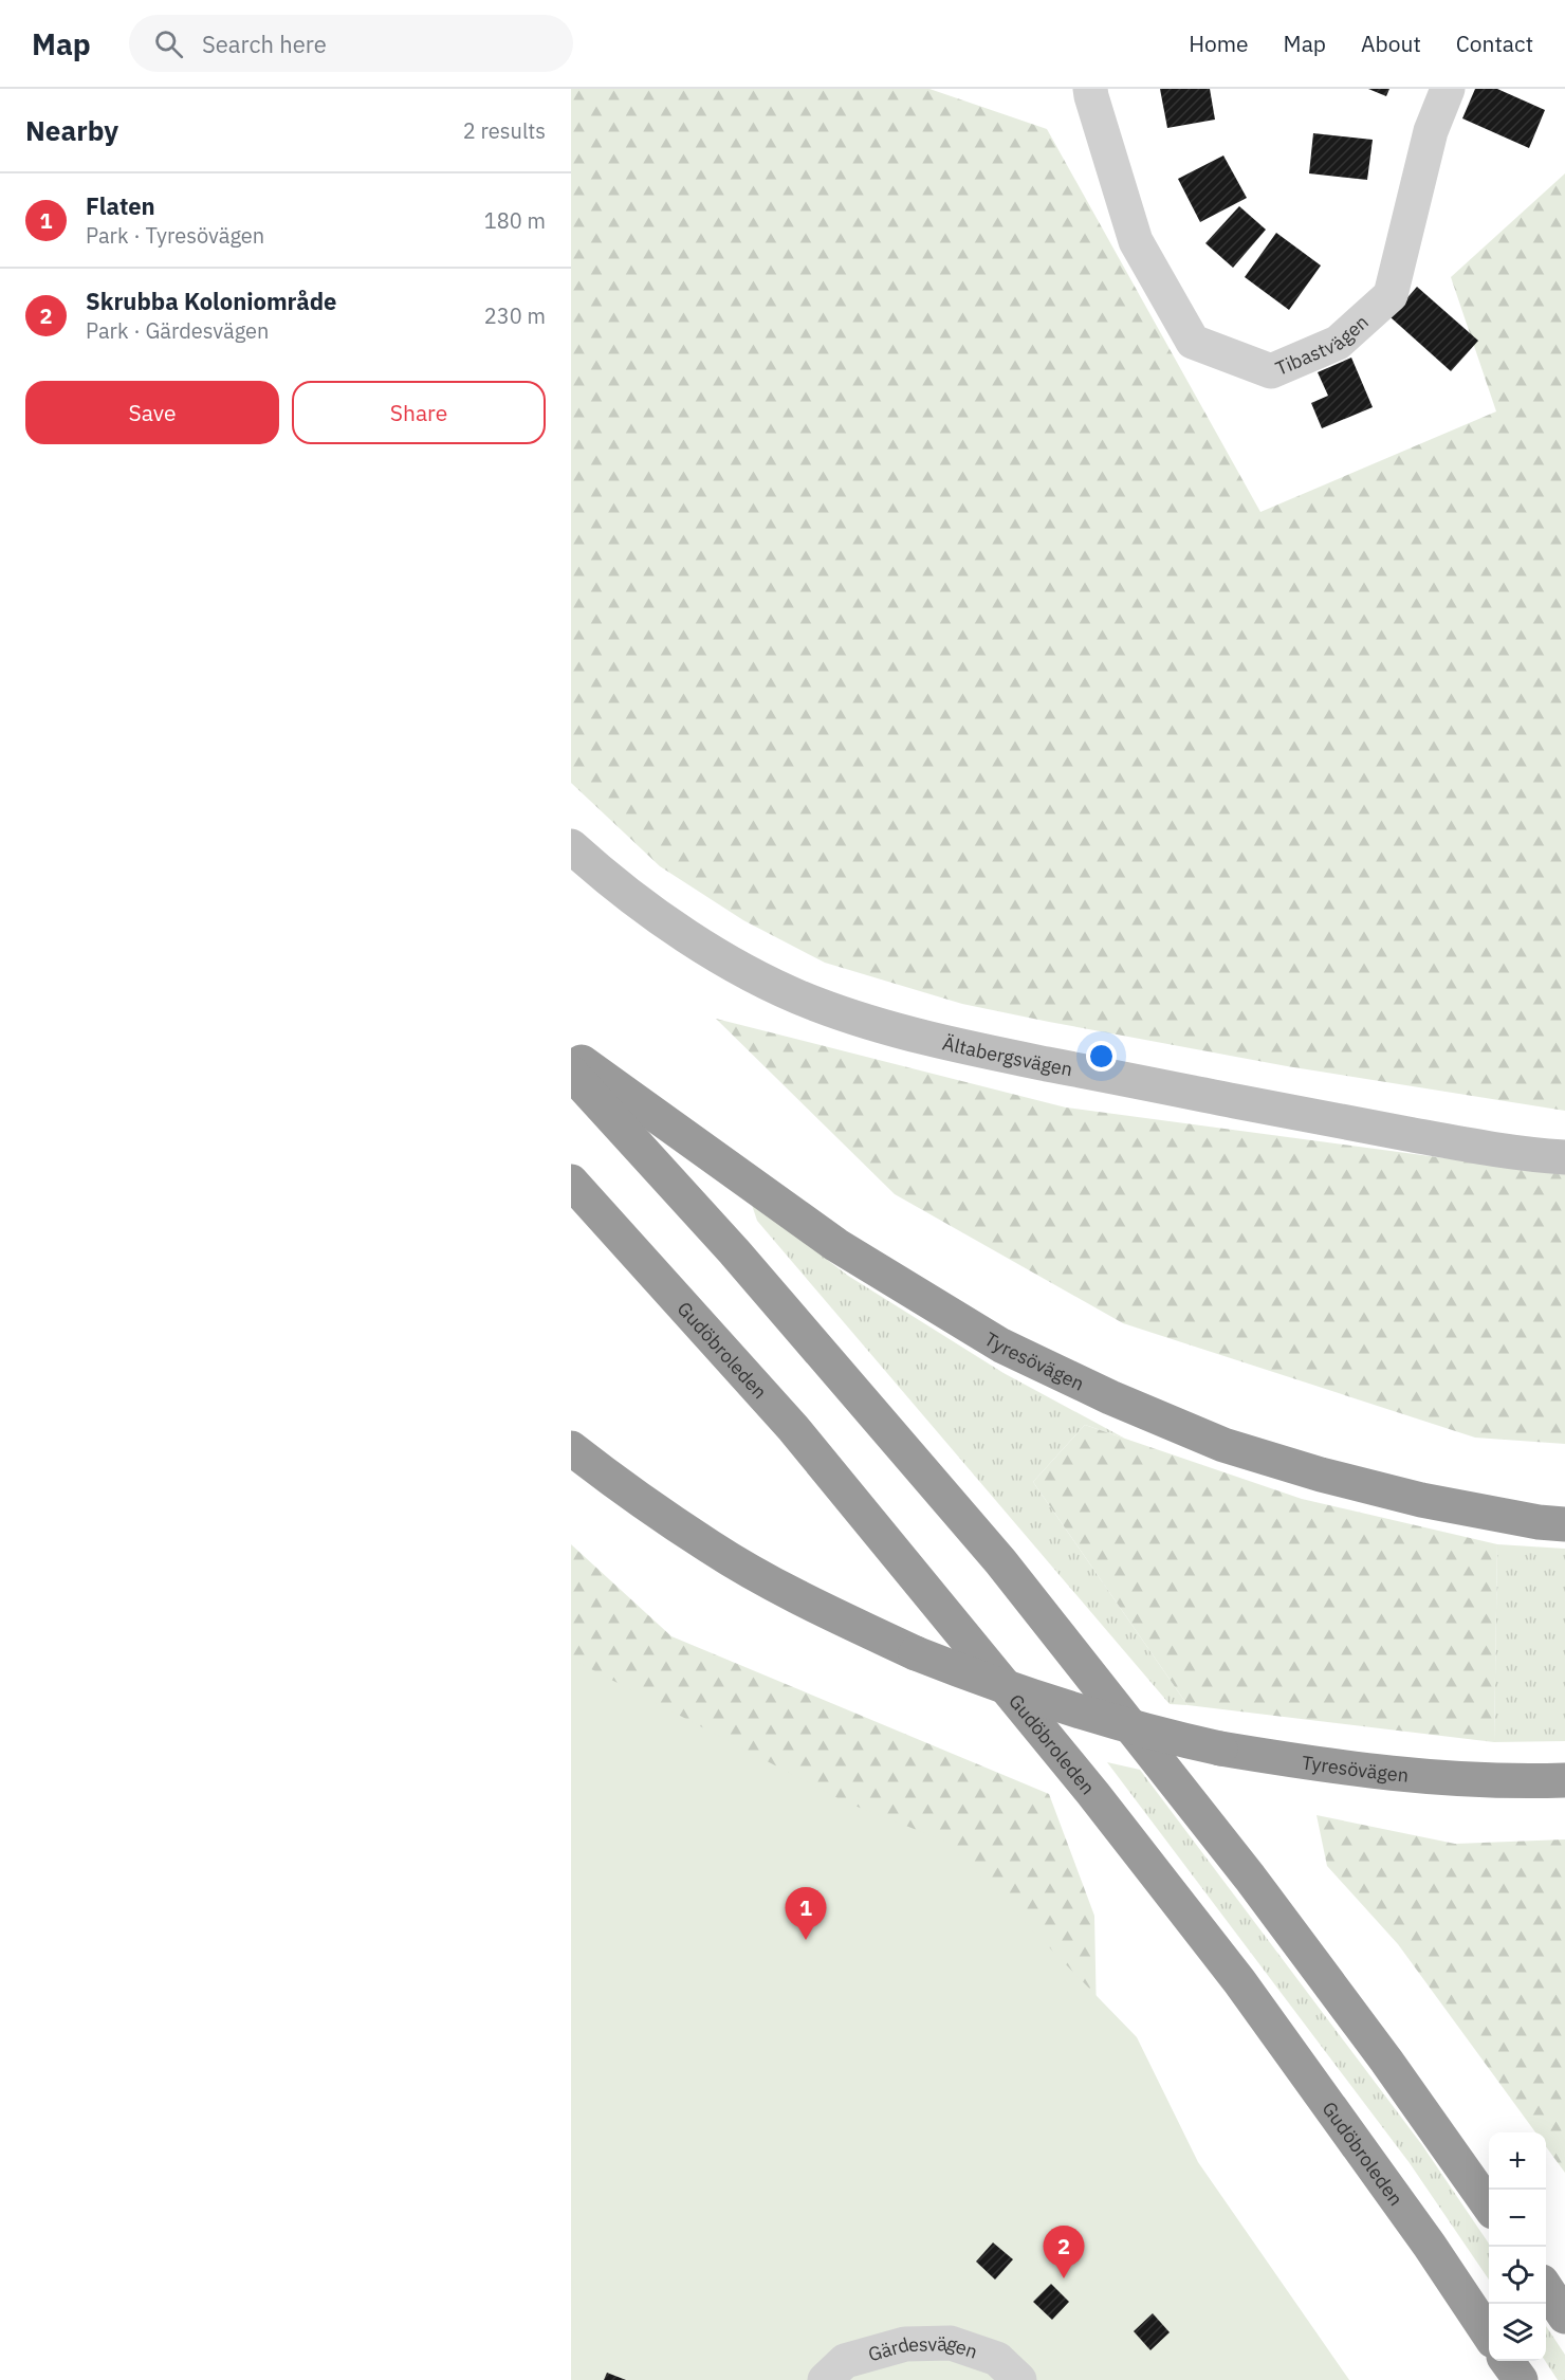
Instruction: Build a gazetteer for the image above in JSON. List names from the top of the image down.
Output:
{
  "streets": {
    "highway": ["Gudöbroleden", "Tyresövägen"],
    "street": ["Tibastvägen", "Ältabergsvägen", "Gärdesvägen"]
  },
  "page": {
    "header": "Map",
    "search": "Search here",
    "nav": [
      "Home",
      "Map",
      "About",
      "Contact"
    ],
    "heading": ["Nearby", "2 results"],
    "list": [
      {
        "mark": "1",
        "name": "Flaten",
        "note": "Park · Tyresövägen",
        "value": "180 m"
      },
      {
        "mark": "2",
        "name": "Skrubba Koloniområde",
        "note": "Park · Gärdesvägen",
        "value": "230 m"
      }
    ],
    "buttons": ["Save", "Share"],
    "pins": ["1", "2"],
    "map_buttons": ["+", "−"]
  }
}
